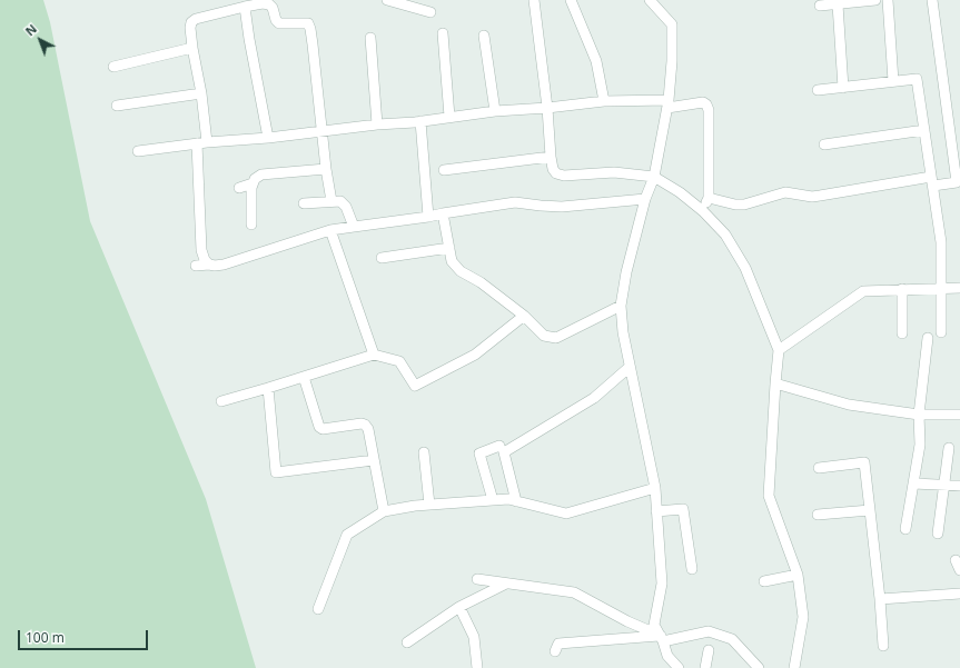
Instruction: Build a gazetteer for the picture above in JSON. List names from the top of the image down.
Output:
{
  "scale_bar": "100 m",
  "north": "top left"
}
